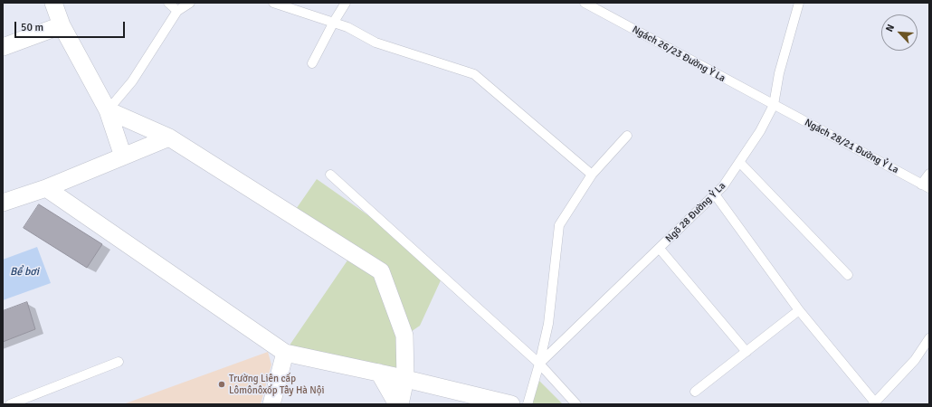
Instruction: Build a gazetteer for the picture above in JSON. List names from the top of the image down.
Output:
{
  "streets": {
    "lane": ["Ngách 26/23 Đường Ỷ La", "Ngách 28/21 Đường Ỷ La", "Ngõ 28 Đường Ỷ La"]
  },
  "crossings": [
    ["Ngách 26/23 Đường Ỷ La", "Ngách 28/21 Đường Ỷ La"],
    ["Ngách 26/23 Đường Ỷ La", "Ngõ 28 Đường Ỷ La"],
    ["Ngách 28/21 Đường Ỷ La", "Ngõ 28 Đường Ỷ La"]
  ],
  "water": ["Bể bơi"],
  "places": ["Trường Liên cấp Lômônôxốp Tây Hà Nội"],
  "scale_bar": "50 m",
  "north": "top left"
}
